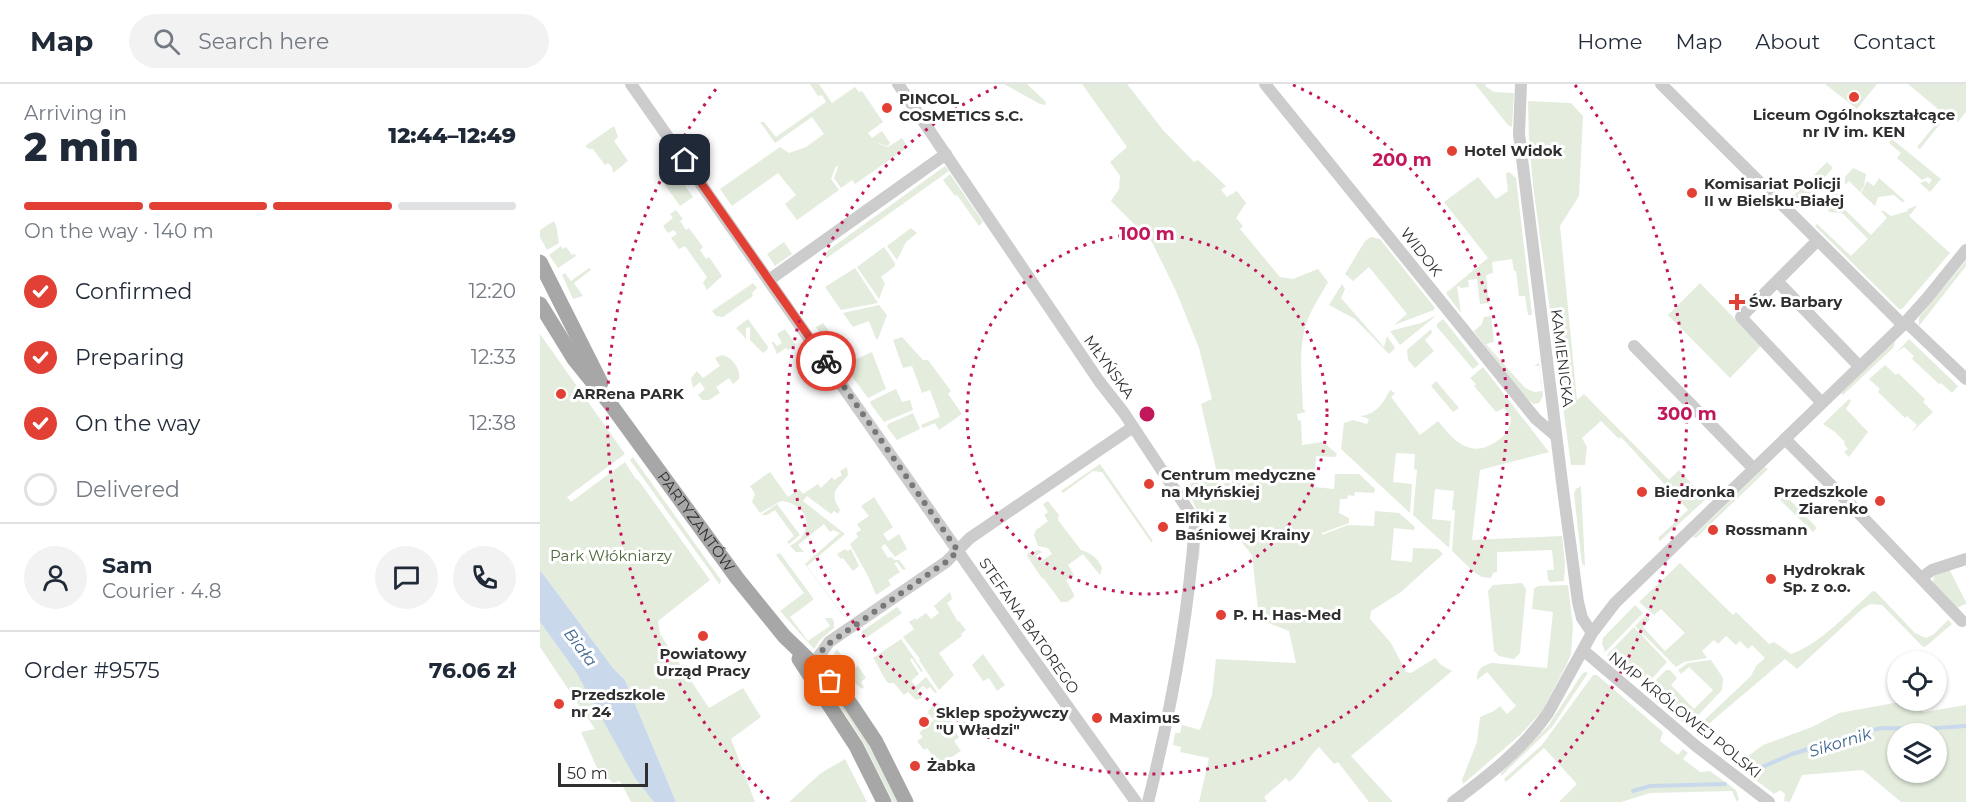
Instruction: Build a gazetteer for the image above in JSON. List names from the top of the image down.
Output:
{
  "streets": {
    "main road": ["PARTYZANTÓW"],
    "street": [
      "WIDOK",
      "KAMIENICKA",
      "MŁYŃSKA",
      "STEFANA BATOREGO",
      "NMP KRÓLOWEJ POLSKI"
    ]
  },
  "crossings": [
    ["WIDOK", "KAMIENICKA"]
  ],
  "water": ["Biała", "Sikornik"],
  "parks": ["Park Włókniarzy"],
  "places": {
    "other": [
      "Liceum Ogólnokształcące nr IV im. KEN",
      "PINCOL COSMETICS S.C.",
      "Hotel Widok",
      "Komisariat Policji II w Bielsku-Białej",
      "ARRena PARK",
      "Centrum medyczne na Młyńskiej",
      "Biedronka",
      "Przedszkole Ziarenko",
      "Elfiki z Baśniowej Krainy",
      "Rossmann",
      "Hydrokrak Sp. z o.o.",
      "P. H. Has-Med",
      "Powiatowy Urząd Pracy",
      "Przedszkole nr 24",
      "Maximus",
      "Sklep spożywczy \"U Władzi\"",
      "Żabka"
    ],
    "health": ["Św. Barbary"]
  },
  "scale_bar": "50 m",
  "page": {
    "header": "Map",
    "search": "Search here",
    "nav": [
      "Home",
      "Map",
      "About",
      "Contact"
    ],
    "heading": ["2 min", "Arriving in", "12:44–12:49"],
    "panel": [
      "Sam",
      "Courier · 4.8",
      "Order #9575",
      "76.06 zł"
    ],
    "bar": "On the way · 140 m",
    "list": [
      ["Confirmed", "12:20"],
      ["Preparing", "12:33"],
      ["On the way", "12:38"],
      "Delivered"
    ],
    "scale": "50 m"
  },
  "rings": ["200 m", "100 m", "300 m"]
}
